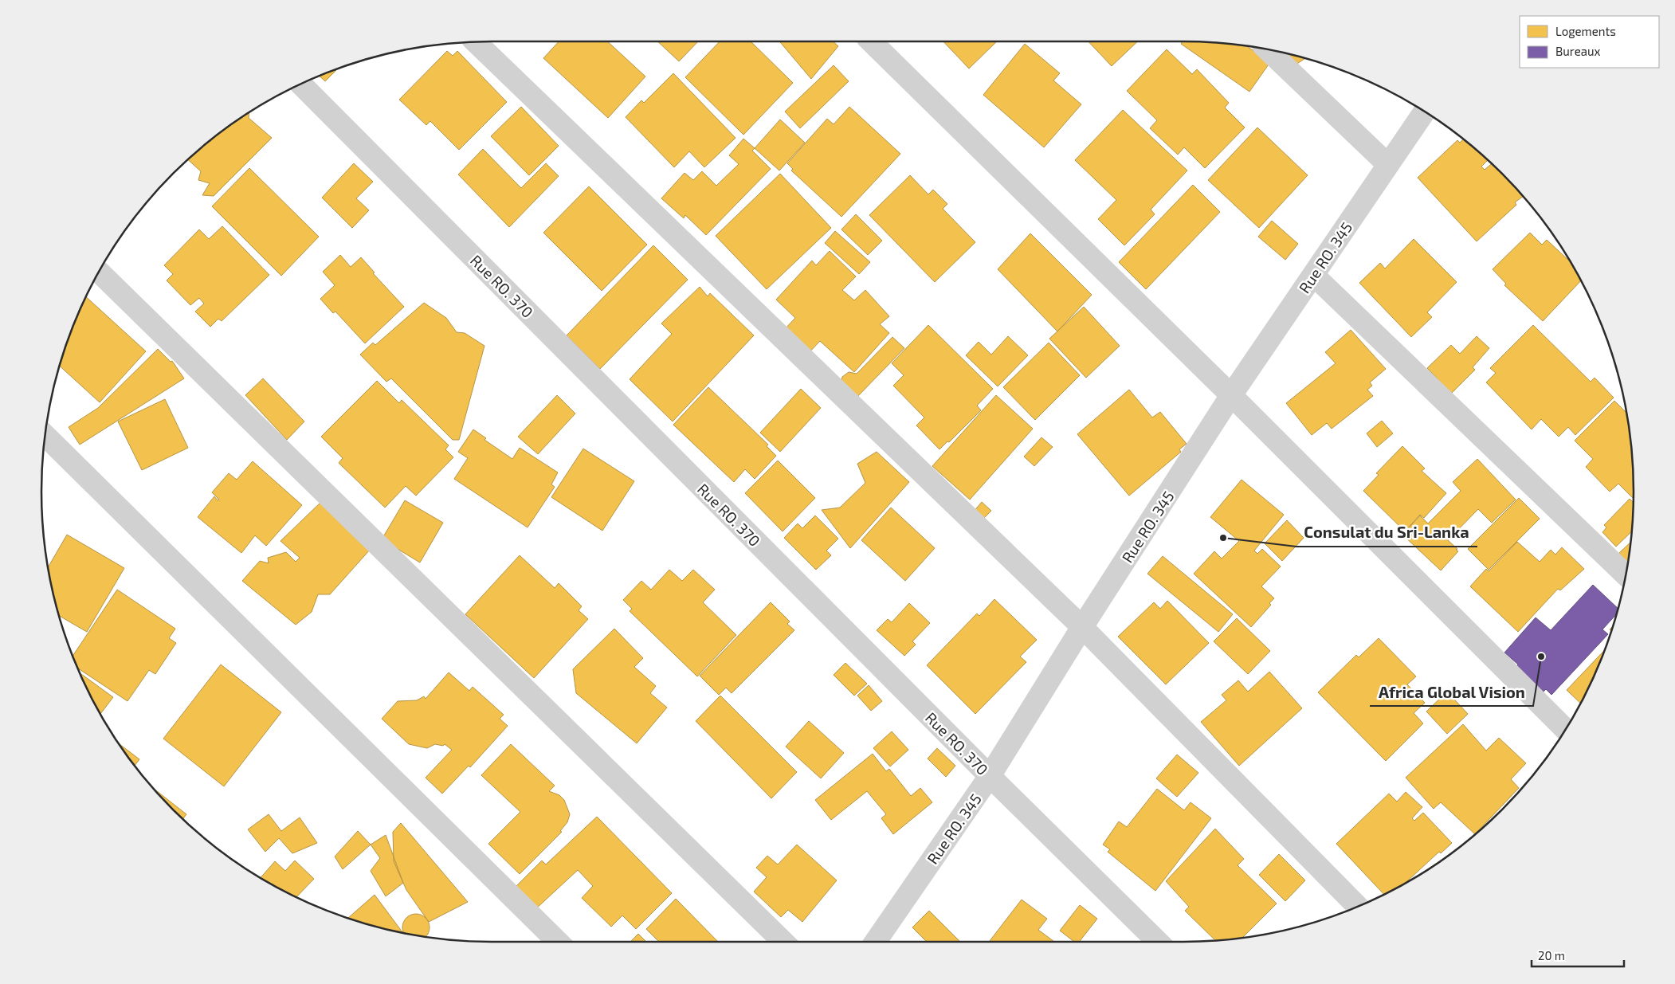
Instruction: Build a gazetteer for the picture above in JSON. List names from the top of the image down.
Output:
{
  "streets": {
    "street": ["Rue RO. 345", "Rue RO. 370"]
  },
  "crossings": [
    ["Rue RO. 345", "Rue RO. 370"]
  ],
  "places": ["Consulat du Sri-Lanka", "Africa Global Vision"],
  "legend": ["Logements", "Bureaux"],
  "scale_bar": "20 m"
}
